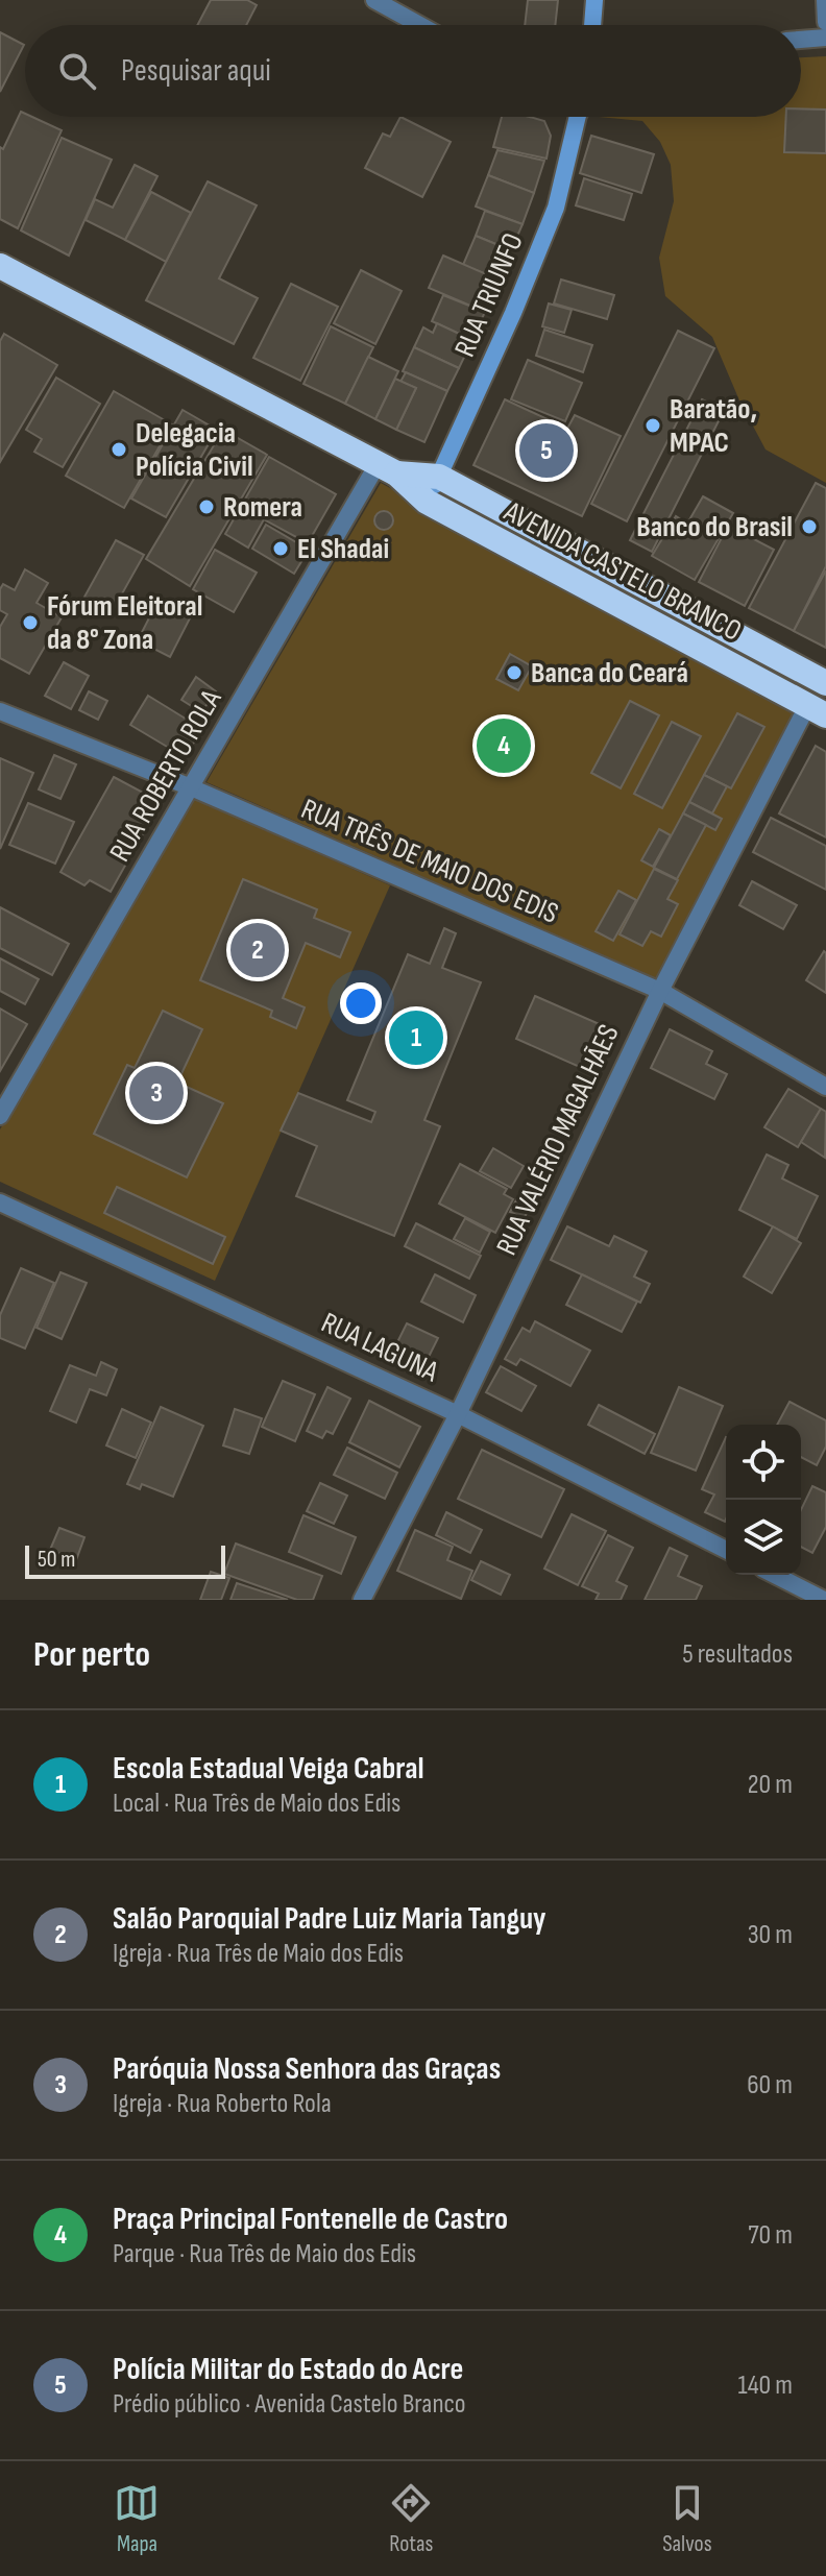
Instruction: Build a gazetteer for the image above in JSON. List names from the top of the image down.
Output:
{
  "streets": {
    "highway": ["AVENIDA CASTELO BRANCO"],
    "street": [
      "RUA TRIUNFO",
      "RUA ROBERTO ROLA",
      "RUA TRÊS DE MAIO DOS EDIS",
      "RUA VALÉRIO MAGALHÃES",
      "RUA LAGUNA"
    ]
  },
  "crossings": [
    ["RUA TRIUNFO", "AVENIDA CASTELO BRANCO"],
    ["AVENIDA CASTELO BRANCO", "RUA ROBERTO ROLA"],
    ["AVENIDA CASTELO BRANCO", "RUA VALÉRIO MAGALHÃES"],
    ["RUA ROBERTO ROLA", "RUA TRÊS DE MAIO DOS EDIS"],
    ["RUA TRÊS DE MAIO DOS EDIS", "RUA VALÉRIO MAGALHÃES"],
    ["RUA VALÉRIO MAGALHÃES", "RUA LAGUNA"]
  ],
  "places": [
    "Baratão, MPAC",
    "Delegacia Polícia Civil",
    "Romera",
    "Banco do Brasil",
    "El Shadai",
    "Fórum Eleitoral da 8° Zona",
    "Banca do Ceará"
  ],
  "scale_bar": "50 m",
  "page": {
    "search": "Pesquisar aqui",
    "pins": [
      "5",
      "4",
      "2",
      "1",
      "3"
    ],
    "scale": "50 m",
    "heading": ["Por perto", "5 resultados"],
    "list": [
      {
        "mark": "1",
        "name": "Escola Estadual Veiga Cabral",
        "note": "Local · Rua Três de Maio dos Edis",
        "value": "20 m"
      },
      {
        "mark": "2",
        "name": "Salão Paroquial Padre Luiz Maria Tanguy",
        "note": "Igreja · Rua Três de Maio dos Edis",
        "value": "30 m"
      },
      {
        "mark": "3",
        "name": "Paróquia Nossa Senhora das Graças",
        "note": "Igreja · Rua Roberto Rola",
        "value": "60 m"
      },
      {
        "mark": "4",
        "name": "Praça Principal Fontenelle de Castro",
        "note": "Parque · Rua Três de Maio dos Edis",
        "value": "70 m"
      },
      {
        "mark": "5",
        "name": "Polícia Militar do Estado do Acre",
        "note": "Prédio público · Avenida Castelo Branco",
        "value": "140 m"
      }
    ],
    "nav": ["Mapa", "Rotas", "Salvos"]
  }
}
